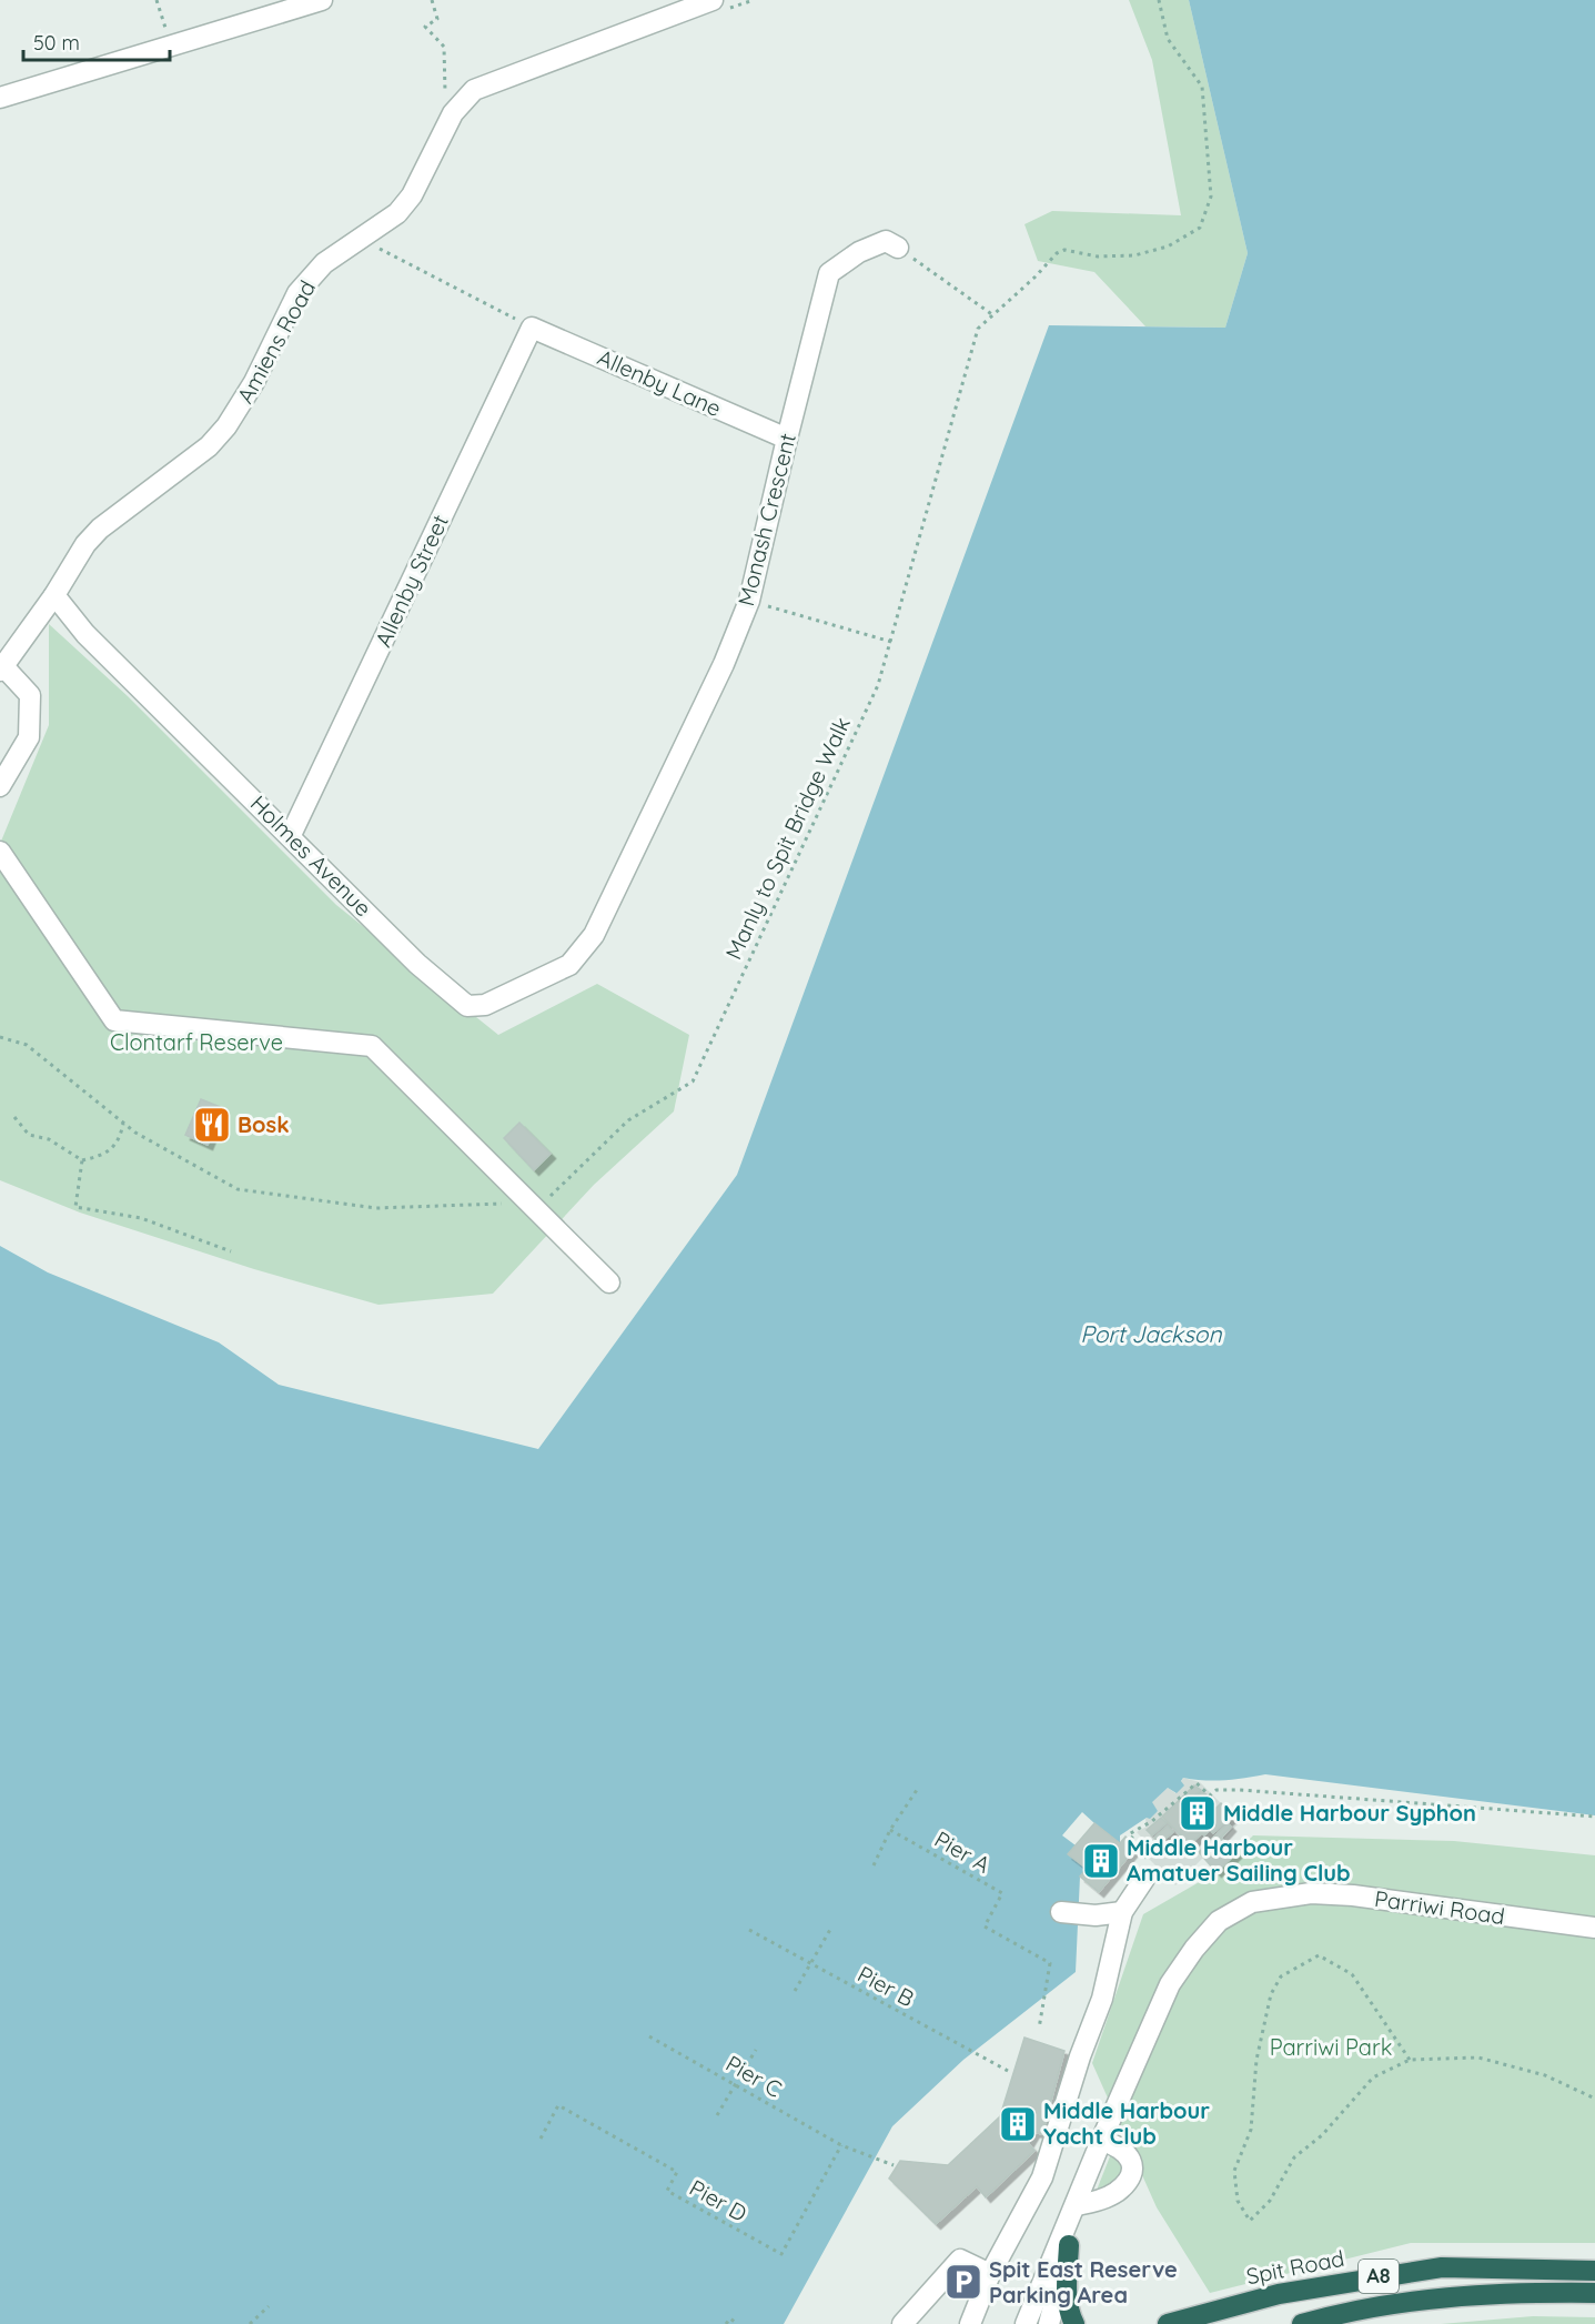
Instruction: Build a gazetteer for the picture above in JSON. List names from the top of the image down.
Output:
{
  "streets": {
    "highway": ["Spit Road", "A8"],
    "street": [
      "Amiens Road",
      "Allenby Lane",
      "Monash Crescent",
      "Allenby Street",
      "Holmes Avenue",
      "Parriwi Road"
    ],
    "path": [
      "Manly to Spit Bridge Walk",
      "Pier A",
      "Pier B",
      "Pier C",
      "Pier D"
    ]
  },
  "crossings": [
    ["Amiens Road", "Holmes Avenue"],
    ["Allenby Lane", "Monash Crescent"],
    ["Allenby Lane", "Allenby Street"],
    ["Monash Crescent", "Holmes Avenue"],
    ["Allenby Street", "Holmes Avenue"],
    ["Pier C", "Pier D"]
  ],
  "water": ["Port Jackson"],
  "parks": ["Clontarf Reserve", "Parriwi Park"],
  "places": {
    "restaurant": ["Bosk"],
    "building": ["Middle Harbour Syphon", "Middle Harbour Amatuer Sailing Club", "Middle Harbour Yacht Club"],
    "parking": ["Spit East Reserve Parking Area"]
  },
  "scale_bar": "50 m"
}
